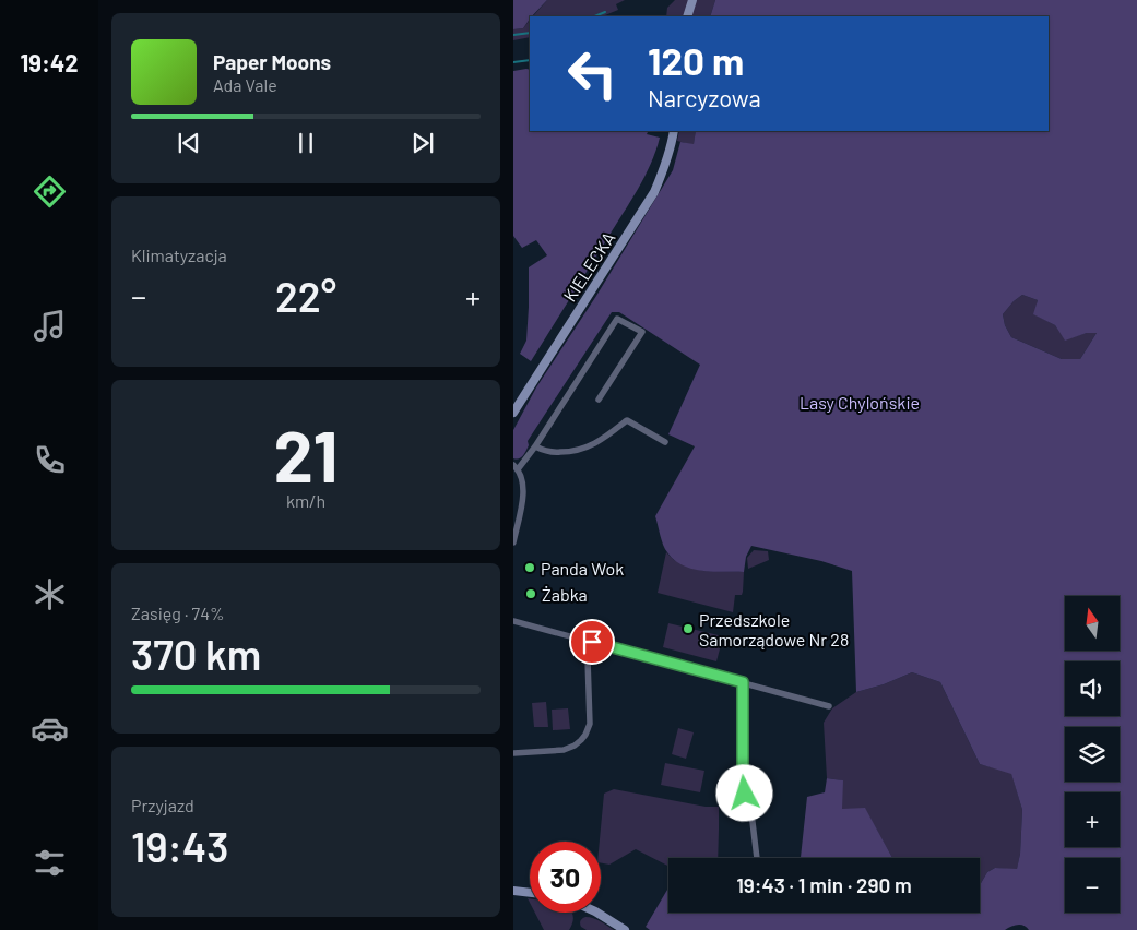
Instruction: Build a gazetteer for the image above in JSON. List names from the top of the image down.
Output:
{
  "streets": {
    "main road": ["KIELECKA"]
  },
  "parks": ["Lasy Chylońskie"],
  "places": ["Panda Wok", "Żabka", "Przedszkole Samorządowe Nr 28"],
  "north": "top",
  "page": {
    "tabs": "19:42",
    "turn": ["120 m", "Narcyzowa"],
    "song": ["Paper Moons", "Ada Vale"],
    "tile": [
      "Klimatyzacja",
      ["21", "km/h"],
      ["Zasięg · 74%", "370 km"],
      ["Przyjazd", "19:43"]
    ],
    "heat": ["−", "22°", "+"],
    "map_buttons": ["+", "−"],
    "limit": "30",
    "trip": "19:43 · 1 min · 290 m"
  }
}
